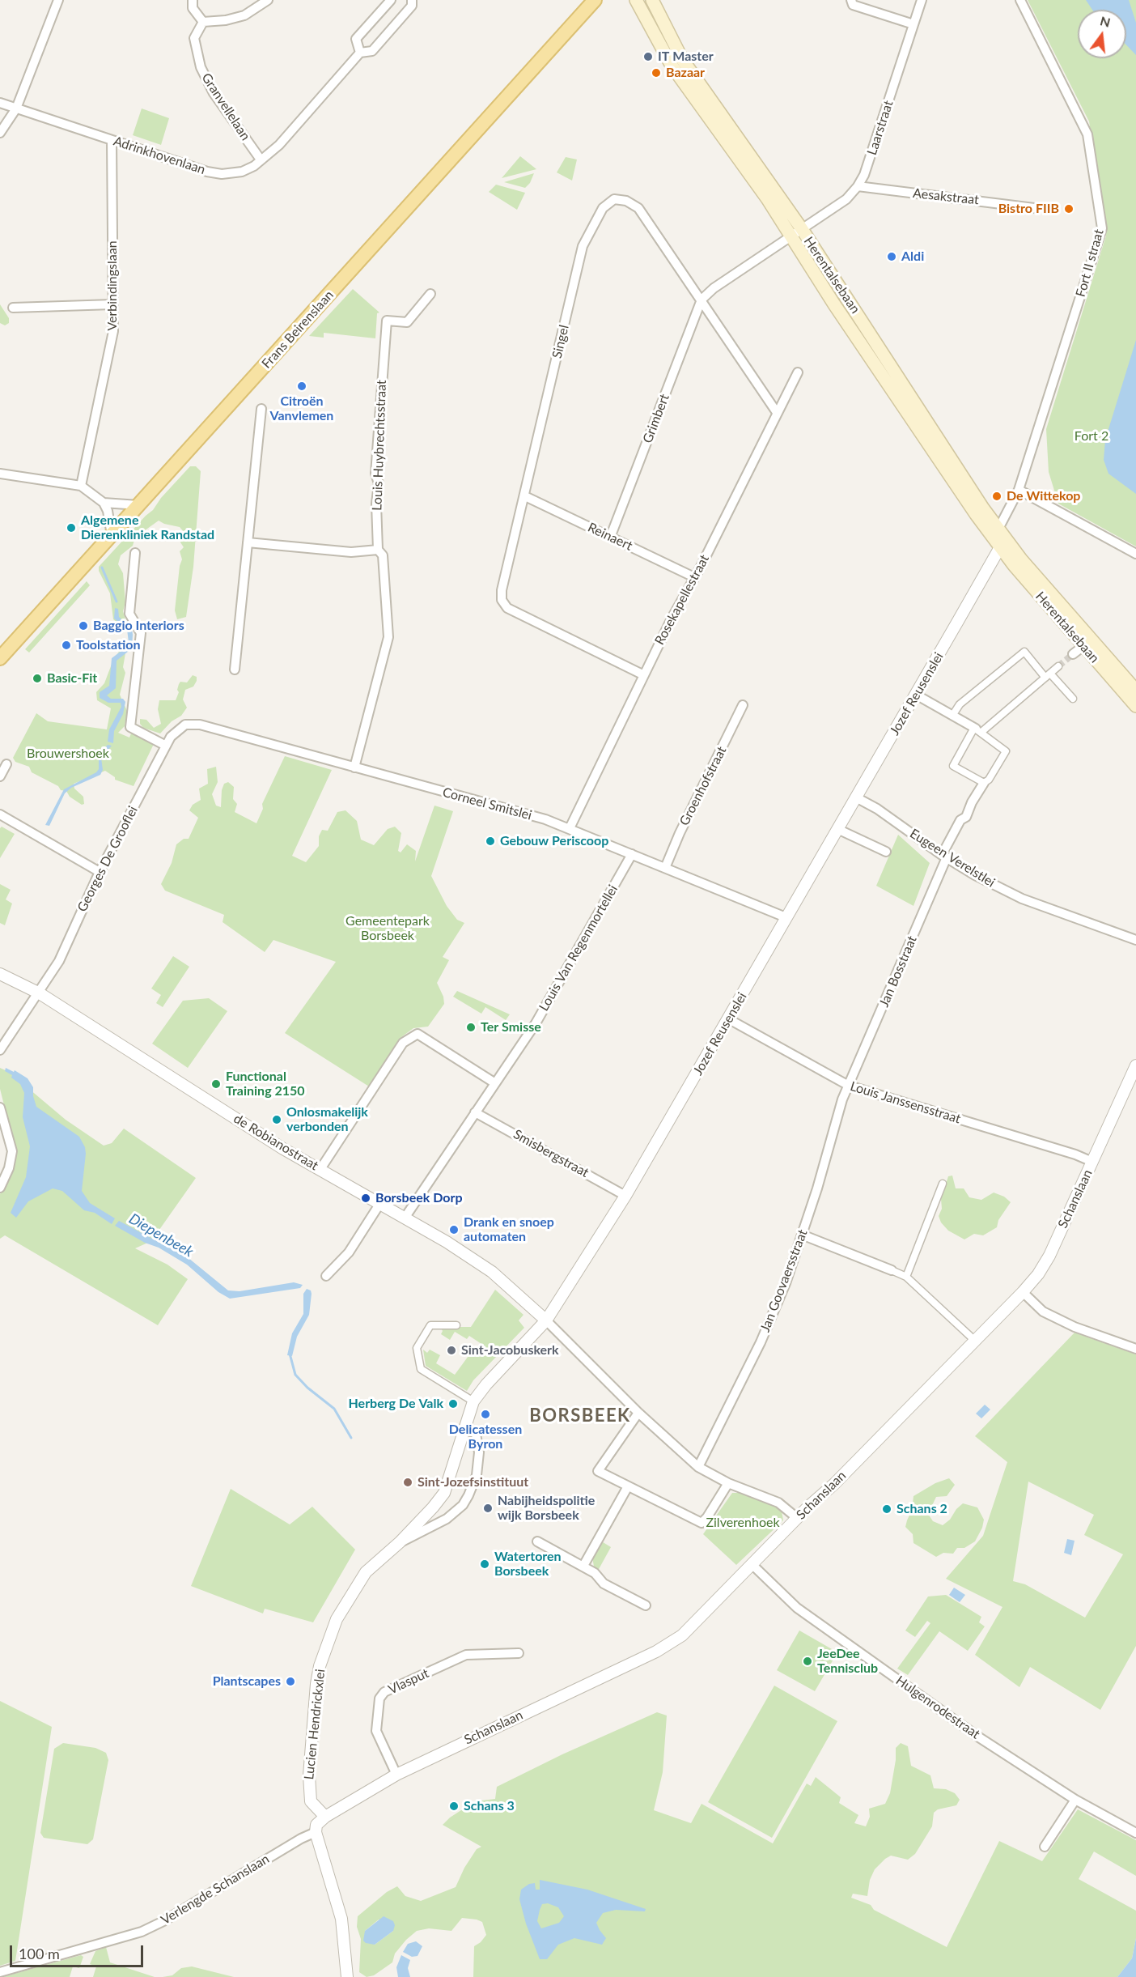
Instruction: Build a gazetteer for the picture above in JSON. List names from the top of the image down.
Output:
{
  "streets": {
    "main road": ["Herentalsebaan", "Frans Beirenslaan"],
    "street": [
      "Granvellelaan",
      "Laarstraat",
      "Adrinkhovenlaan",
      "Aesakstraat",
      "Fort II straat",
      "Verbindingslaan",
      "Singel",
      "Grimbert",
      "Louis Huybrechtsstraat",
      "Reinaert",
      "Rosekapellestraat",
      "Jozef Reusenslei",
      "Groenhofstraat",
      "Corneel Smitslei",
      "Eugeen Verelstlei",
      "Georges De Grooflei",
      "Louis Van Regenmortellei",
      "Jan Bosstraat",
      "Louis Janssensstraat",
      "de Robianostraat",
      "Smisbergstraat",
      "Schanslaan",
      "Jan Goovaersstraat",
      "Vlasput",
      "Hulgenrodestraat",
      "Lucien Hendrickxlei",
      "Verlengde Schanslaan"
    ]
  },
  "crossings": [
    ["Granvellelaan", "Adrinkhovenlaan"],
    ["Laarstraat", "Aesakstraat"],
    ["Laarstraat", "Herentalsebaan"],
    ["Laarstraat", "Singel"],
    ["Laarstraat", "Grimbert"],
    ["Adrinkhovenlaan", "Verbindingslaan"],
    ["Fort II straat", "Herentalsebaan"],
    ["Herentalsebaan", "Jozef Reusenslei"],
    ["Singel", "Grimbert"],
    ["Singel", "Reinaert"],
    ["Singel", "Rosekapellestraat"],
    ["Grimbert", "Reinaert"],
    ["Louis Huybrechtsstraat", "Corneel Smitslei"],
    ["Reinaert", "Rosekapellestraat"],
    ["Rosekapellestraat", "Corneel Smitslei"],
    ["Jozef Reusenslei", "Corneel Smitslei"],
    ["Jozef Reusenslei", "Eugeen Verelstlei"],
    ["Jozef Reusenslei", "Louis Janssensstraat"],
    ["Jozef Reusenslei", "de Robianostraat"],
    ["Jozef Reusenslei", "Smisbergstraat"],
    ["Jozef Reusenslei", "Lucien Hendrickxlei"],
    ["Groenhofstraat", "Corneel Smitslei"],
    ["Corneel Smitslei", "Georges De Grooflei"],
    ["Corneel Smitslei", "Louis Van Regenmortellei"],
    ["Eugeen Verelstlei", "Jan Bosstraat"],
    ["Georges De Grooflei", "de Robianostraat"],
    ["Louis Van Regenmortellei", "de Robianostraat"],
    ["Louis Van Regenmortellei", "Smisbergstraat"],
    ["Jan Bosstraat", "Louis Janssensstraat"],
    ["Jan Bosstraat", "Jan Goovaersstraat"],
    ["Louis Janssensstraat", "Schanslaan"],
    ["Louis Janssensstraat", "Jan Goovaersstraat"],
    ["Schanslaan", "Vlasput"],
    ["Schanslaan", "Hulgenrodestraat"],
    ["Schanslaan", "Lucien Hendrickxlei"]
  ],
  "districts": ["BORSBEEK"],
  "water": ["Diepenbeek"],
  "parks": [
    "Fort 2",
    "Brouwershoek",
    "Gemeentepark Borsbeek",
    "Zilverenhoek"
  ],
  "places": [
    "IT Master",
    "Bazaar",
    "Bistro FIIB",
    "Aldi",
    "Citroën Vanvlemen",
    "De Wittekop",
    "Algemene Dierenkliniek Randstad",
    "Baggio Interiors",
    "Toolstation",
    "Basic-Fit",
    "Gebouw Periscoop",
    "Ter Smisse",
    "Functional Training 2150",
    "Onlosmakelijk verbonden",
    "Borsbeek Dorp",
    "Drank en snoep automaten",
    "Sint-Jacobuskerk",
    "Herberg De Valk",
    "Delicatessen Byron",
    "Sint-Jozefsinstituut",
    "Nabijheidspolitie wijk Borsbeek",
    "Schans 2",
    "Watertoren Borsbeek",
    "JeeDee Tennisclub",
    "Plantscapes",
    "Schans 3"
  ],
  "scale_bar": "100 m",
  "north": "top"
}
